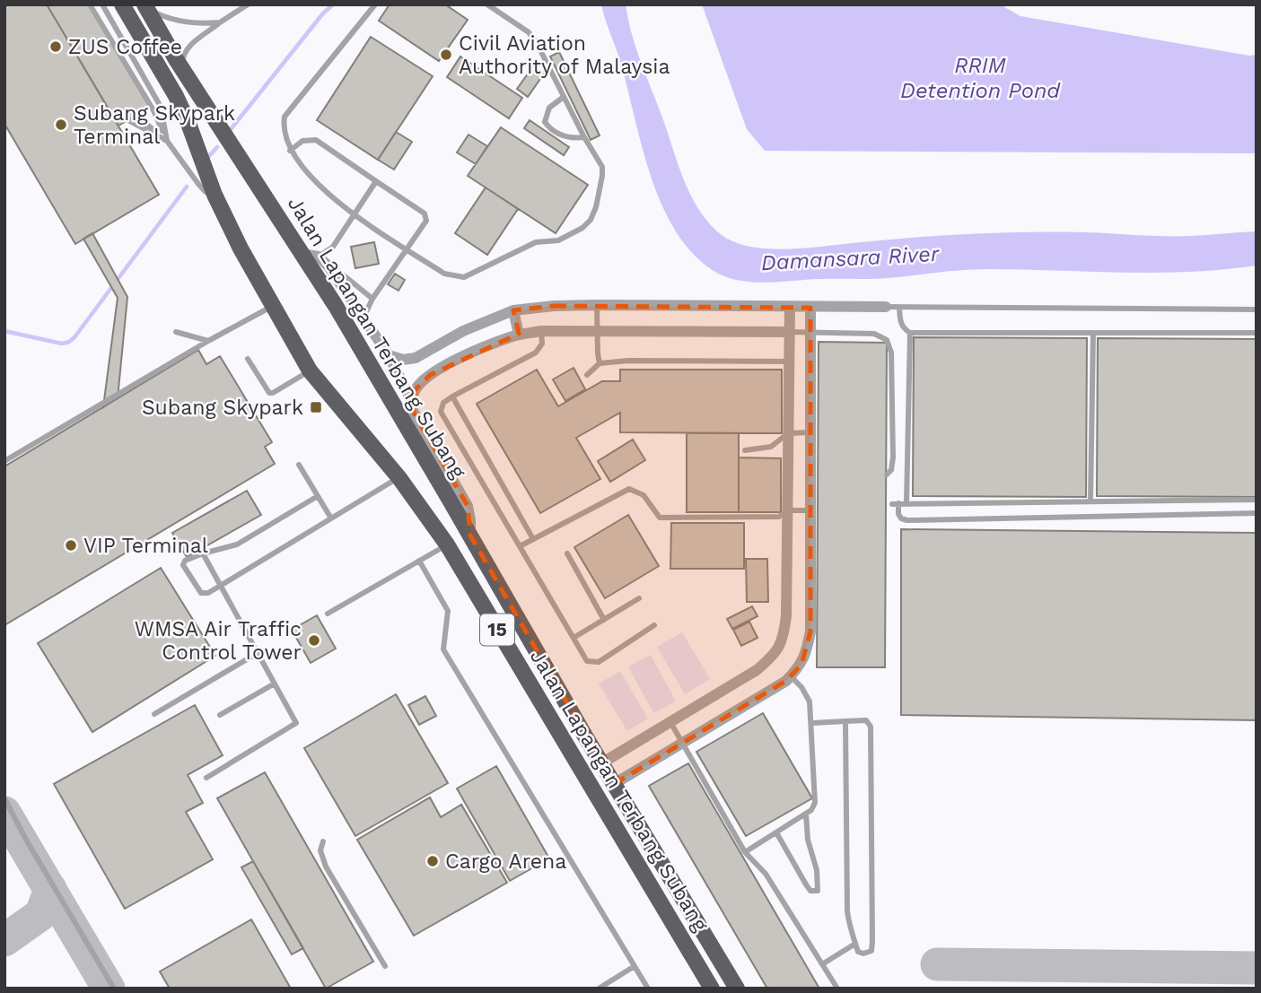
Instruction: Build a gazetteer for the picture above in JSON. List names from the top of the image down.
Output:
{
  "streets": {
    "main road": ["Jalan Lapangan Terbang Subang", "15"]
  },
  "water": ["RRIM Detention Pond", "Damansara River"],
  "places": {
    "other": [
      "ZUS Coffee",
      "Civil Aviation Authority of Malaysia",
      "Subang Skypark Terminal",
      "VIP Terminal",
      "WMSA Air Traffic Control Tower",
      "Cargo Arena"
    ],
    "transit": ["Subang Skypark"]
  }
}
